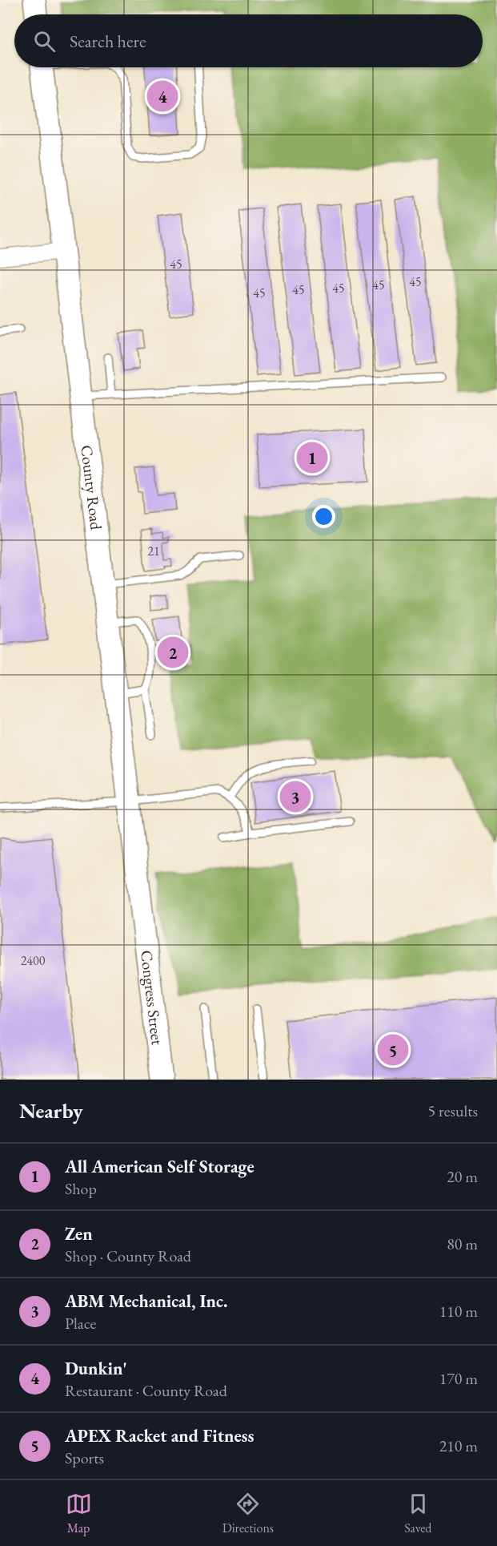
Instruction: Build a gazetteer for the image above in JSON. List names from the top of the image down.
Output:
{
  "streets": {
    "main road": ["County Road", "Congress Street"]
  },
  "crossings": [
    ["County Road", "Congress Street"]
  ],
  "house_numbers": [
    "45",
    "45",
    "45",
    "45",
    "45",
    "45",
    "21",
    "2400"
  ],
  "page": {
    "search": "Search here",
    "pins": [
      "4",
      "1",
      "2",
      "3",
      "5"
    ],
    "heading": ["Nearby", "5 results"],
    "list": [
      {
        "mark": "1",
        "name": "All American Self Storage",
        "note": "Shop",
        "value": "20 m"
      },
      {
        "mark": "2",
        "name": "Zen",
        "note": "Shop · County Road",
        "value": "80 m"
      },
      {
        "mark": "3",
        "name": "ABM Mechanical, Inc.",
        "note": "Place",
        "value": "110 m"
      },
      {
        "mark": "4",
        "name": "Dunkin'",
        "note": "Restaurant · County Road",
        "value": "170 m"
      },
      {
        "mark": "5",
        "name": "APEX Racket and Fitness",
        "note": "Sports",
        "value": "210 m"
      }
    ],
    "nav": ["Map", "Directions", "Saved"]
  }
}
